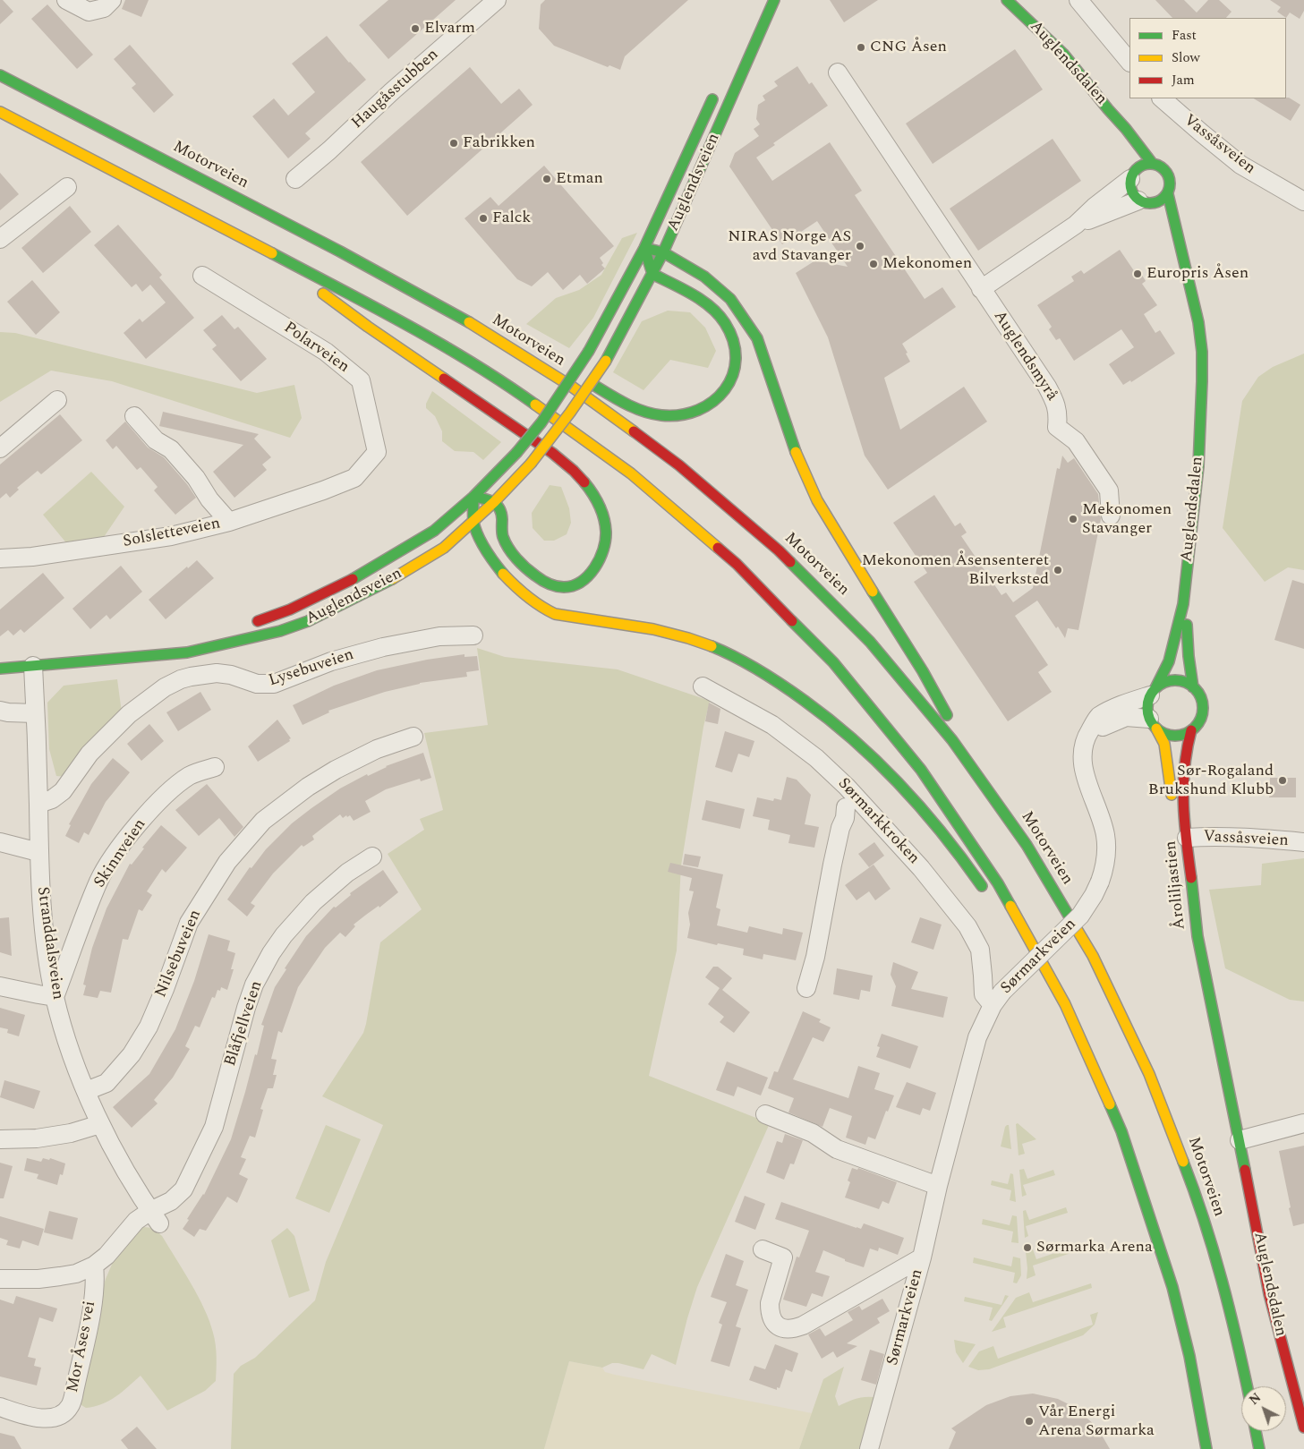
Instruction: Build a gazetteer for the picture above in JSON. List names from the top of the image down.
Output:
{
  "streets": {
    "main road": [
      "Auglendsdalen",
      "Motorveien",
      "Auglendsveien",
      "Åroliljastien"
    ],
    "street": [
      "Haugåsstubben",
      "Vassåsveien",
      "Polarveien",
      "Auglendsmyrå",
      "Solsletteveien",
      "Lysebuveien",
      "Sørmarkkroken",
      "Skinnveien",
      "Stranddalsveien",
      "Nilsebuveien",
      "Sørmarkveien",
      "Blåfjellveien",
      "Mor Åses vei"
    ]
  },
  "crossings": [
    ["Auglendsdalen", "Åroliljastien"],
    ["Vassåsveien", "Åroliljastien"],
    ["Auglendsveien", "Stranddalsveien"],
    ["Polarveien", "Solsletteveien"],
    ["Lysebuveien", "Stranddalsveien"],
    ["Sørmarkkroken", "Sørmarkveien"],
    ["Skinnveien", "Stranddalsveien"],
    ["Åroliljastien", "Sørmarkveien"],
    ["Stranddalsveien", "Nilsebuveien"],
    ["Stranddalsveien", "Blåfjellveien"],
    ["Blåfjellveien", "Mor Åses vei"]
  ],
  "places": [
    "Elvarm",
    "CNG Åsen",
    "Fabrikken",
    "Etman",
    "Falck",
    "NIRAS Norge AS avd Stavanger",
    "Mekonomen",
    "Europris Åsen",
    "Mekonomen Stavanger",
    "Mekonomen Åsensenteret Bilverksted",
    "Sør-Rogaland Brukshund Klubb",
    "Sørmarka Arena",
    "Vår Energi Arena Sørmarka"
  ],
  "legend": ["Fast", "Slow", "Jam"],
  "north": "top left"
}
